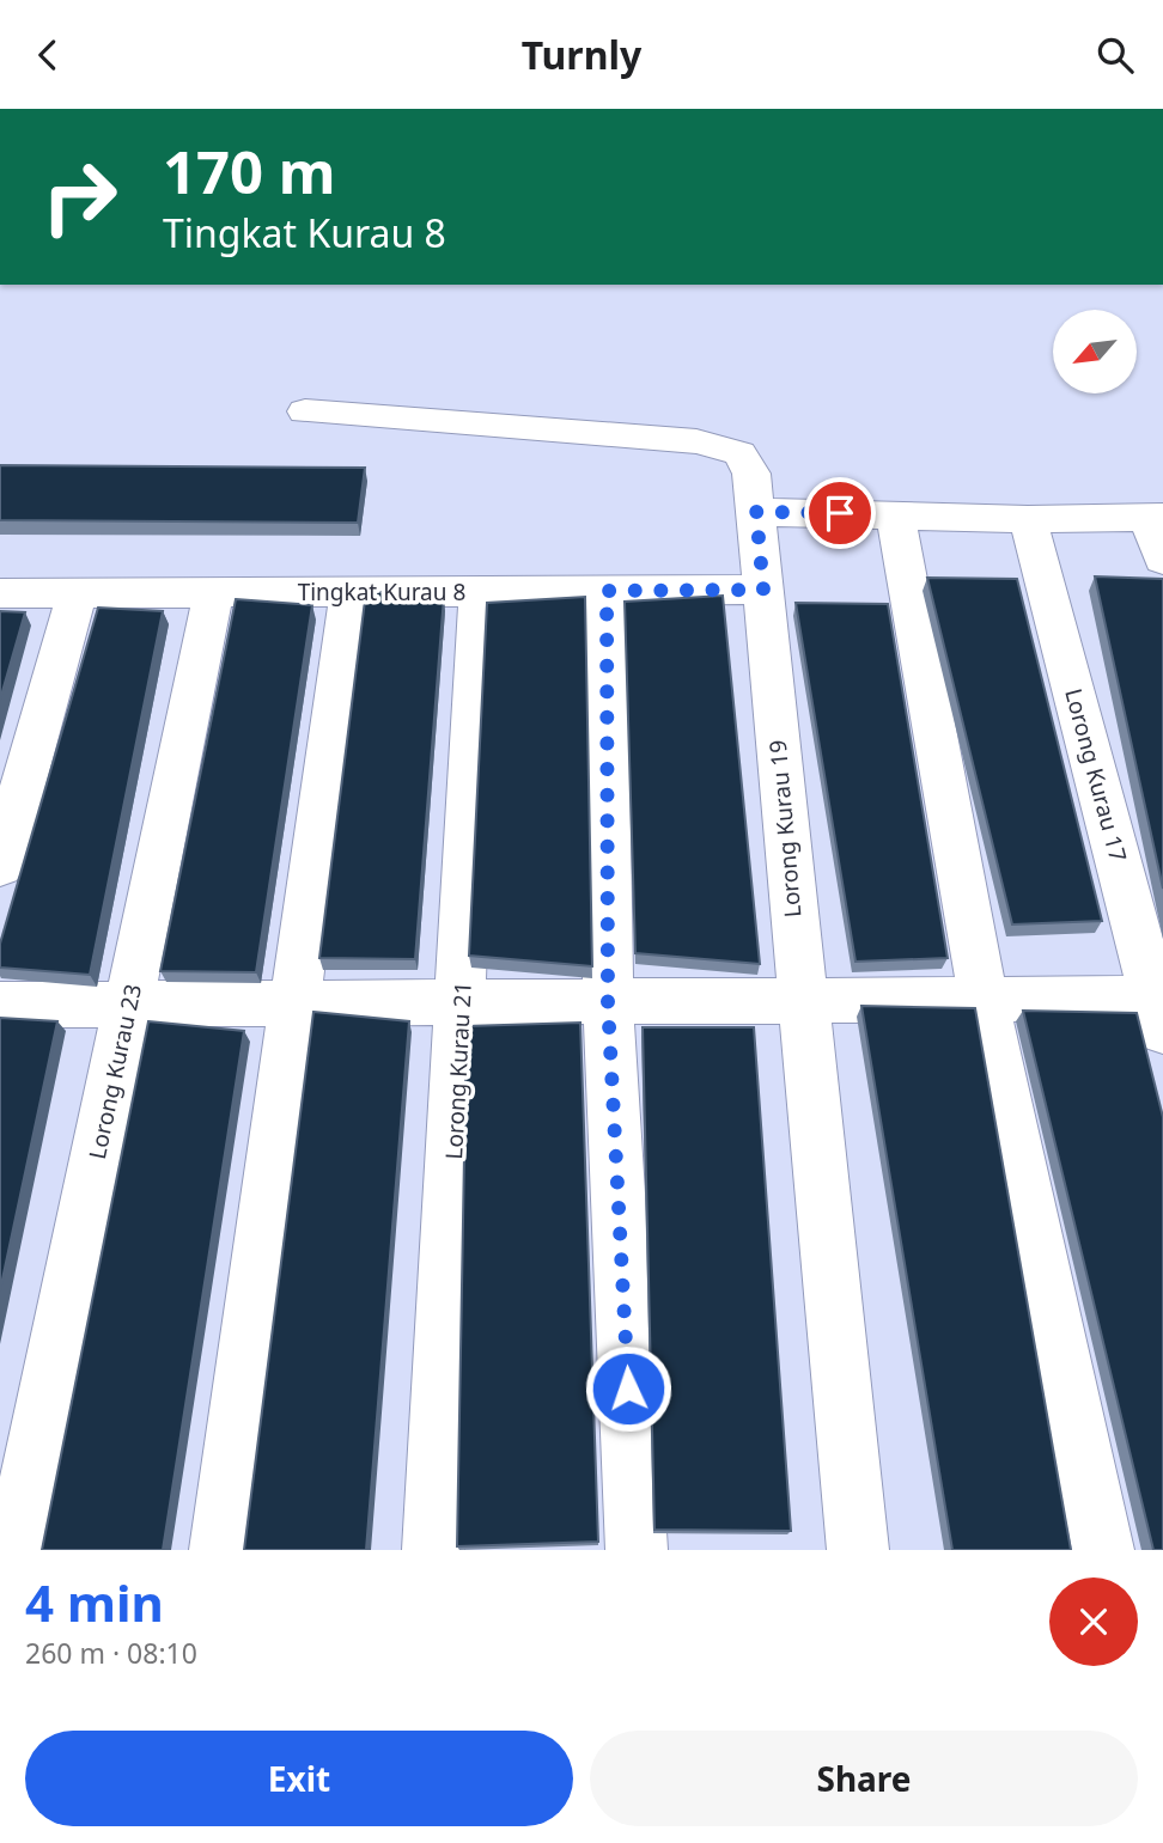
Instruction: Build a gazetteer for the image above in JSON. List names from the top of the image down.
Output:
{
  "streets": {
    "street": [
      "Tingkat Kurau 8",
      "Lorong Kurau 17",
      "Lorong Kurau 19",
      "Lorong Kurau 21",
      "Lorong Kurau 23"
    ]
  },
  "crossings": [
    ["Tingkat Kurau 8", "Lorong Kurau 19"],
    ["Tingkat Kurau 8", "Lorong Kurau 21"],
    ["Tingkat Kurau 8", "Lorong Kurau 23"]
  ],
  "north": "bottom left",
  "page": {
    "header": "Turnly",
    "turn": ["170 m", "Tingkat Kurau 8"],
    "heading": ["4 min", "260 m · 08:10"],
    "buttons": ["Exit", "Share"]
  }
}
